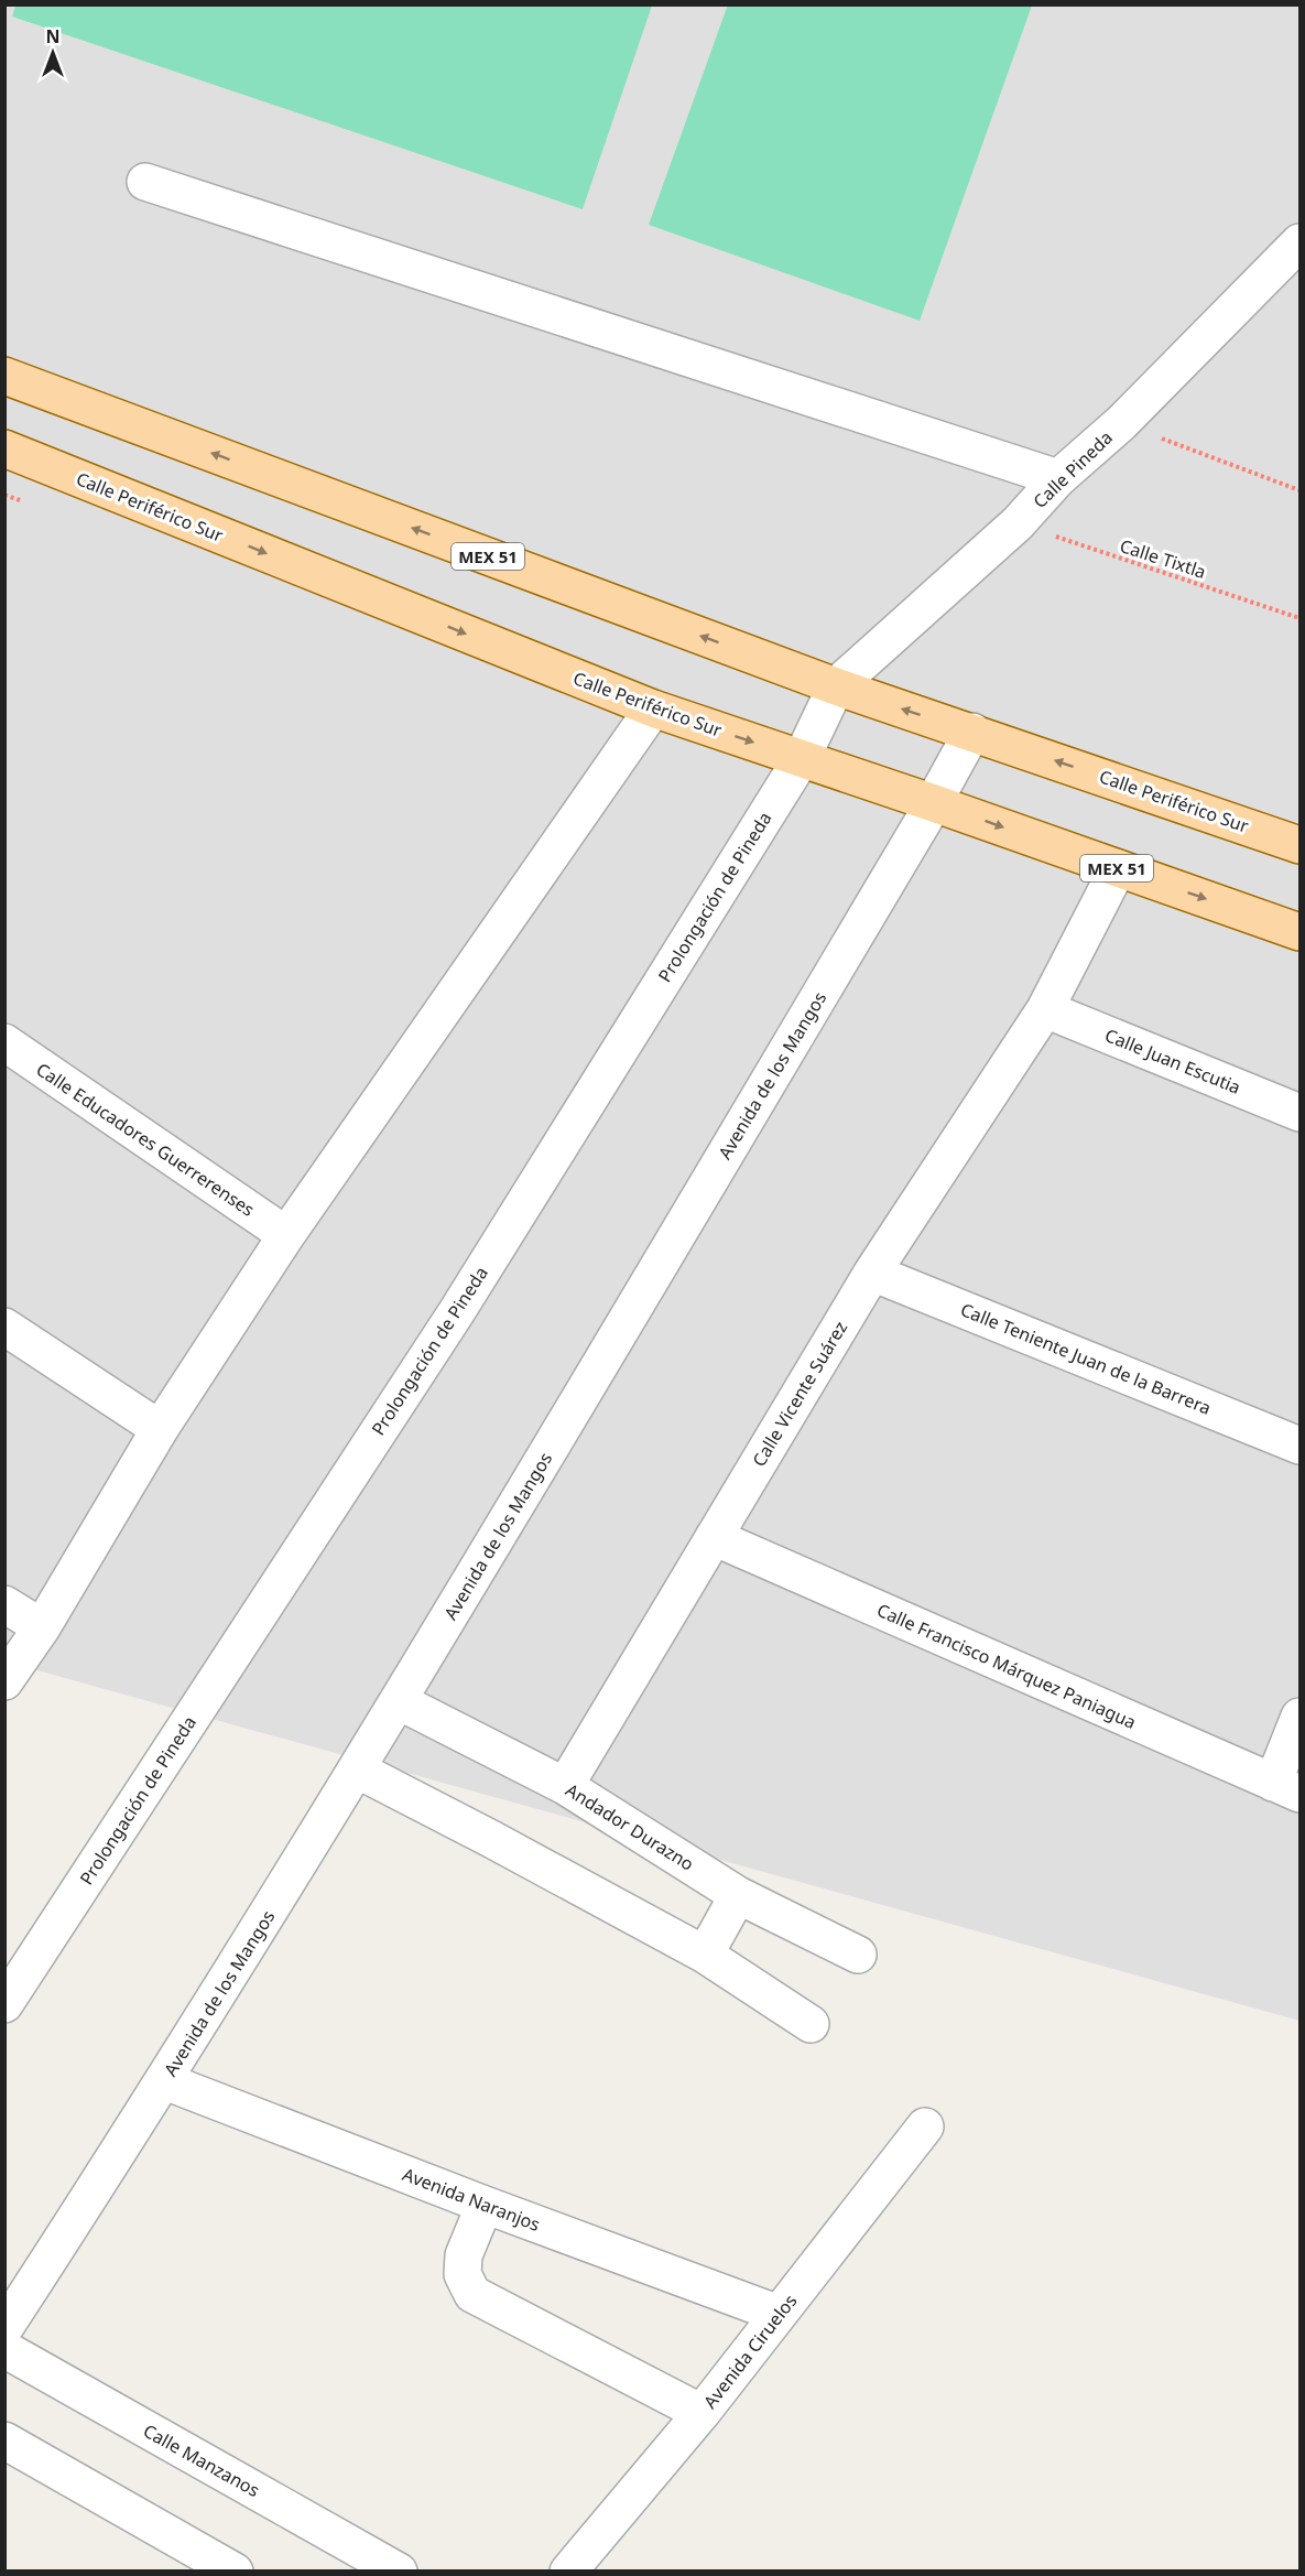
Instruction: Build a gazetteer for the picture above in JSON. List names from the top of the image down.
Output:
{
  "streets": {
    "main road": ["Calle Periférico Sur", "MEX 51"],
    "street": [
      "Calle Pineda",
      "Prolongación de Pineda",
      "Calle Juan Escutia",
      "Avenida de los Mangos",
      "Calle Educadores Guerrerenses",
      "Calle Teniente Juan de la Barrera",
      "Calle Vicente Suárez",
      "Calle Francisco Márquez Paniagua",
      "Andador Durazno",
      "Avenida Naranjos",
      "Avenida Ciruelos",
      "Calle Manzanos"
    ],
    "path": ["Calle Tixtla"]
  },
  "crossings": [
    ["Calle Pineda", "Calle Periférico Sur"],
    ["Calle Pineda", "Calle Tixtla"],
    ["Calle Pineda", "Prolongación de Pineda"],
    ["Calle Periférico Sur", "Prolongación de Pineda"],
    ["Calle Periférico Sur", "Avenida de los Mangos"],
    ["Calle Periférico Sur", "Calle Vicente Suárez"],
    ["Calle Juan Escutia", "Calle Vicente Suárez"],
    ["Avenida de los Mangos", "Andador Durazno"],
    ["Avenida de los Mangos", "Avenida Naranjos"],
    ["Calle Teniente Juan de la Barrera", "Calle Vicente Suárez"],
    ["Calle Vicente Suárez", "Calle Francisco Márquez Paniagua"],
    ["Calle Vicente Suárez", "Andador Durazno"],
    ["Avenida Naranjos", "Avenida Ciruelos"]
  ],
  "north": "top"
}
